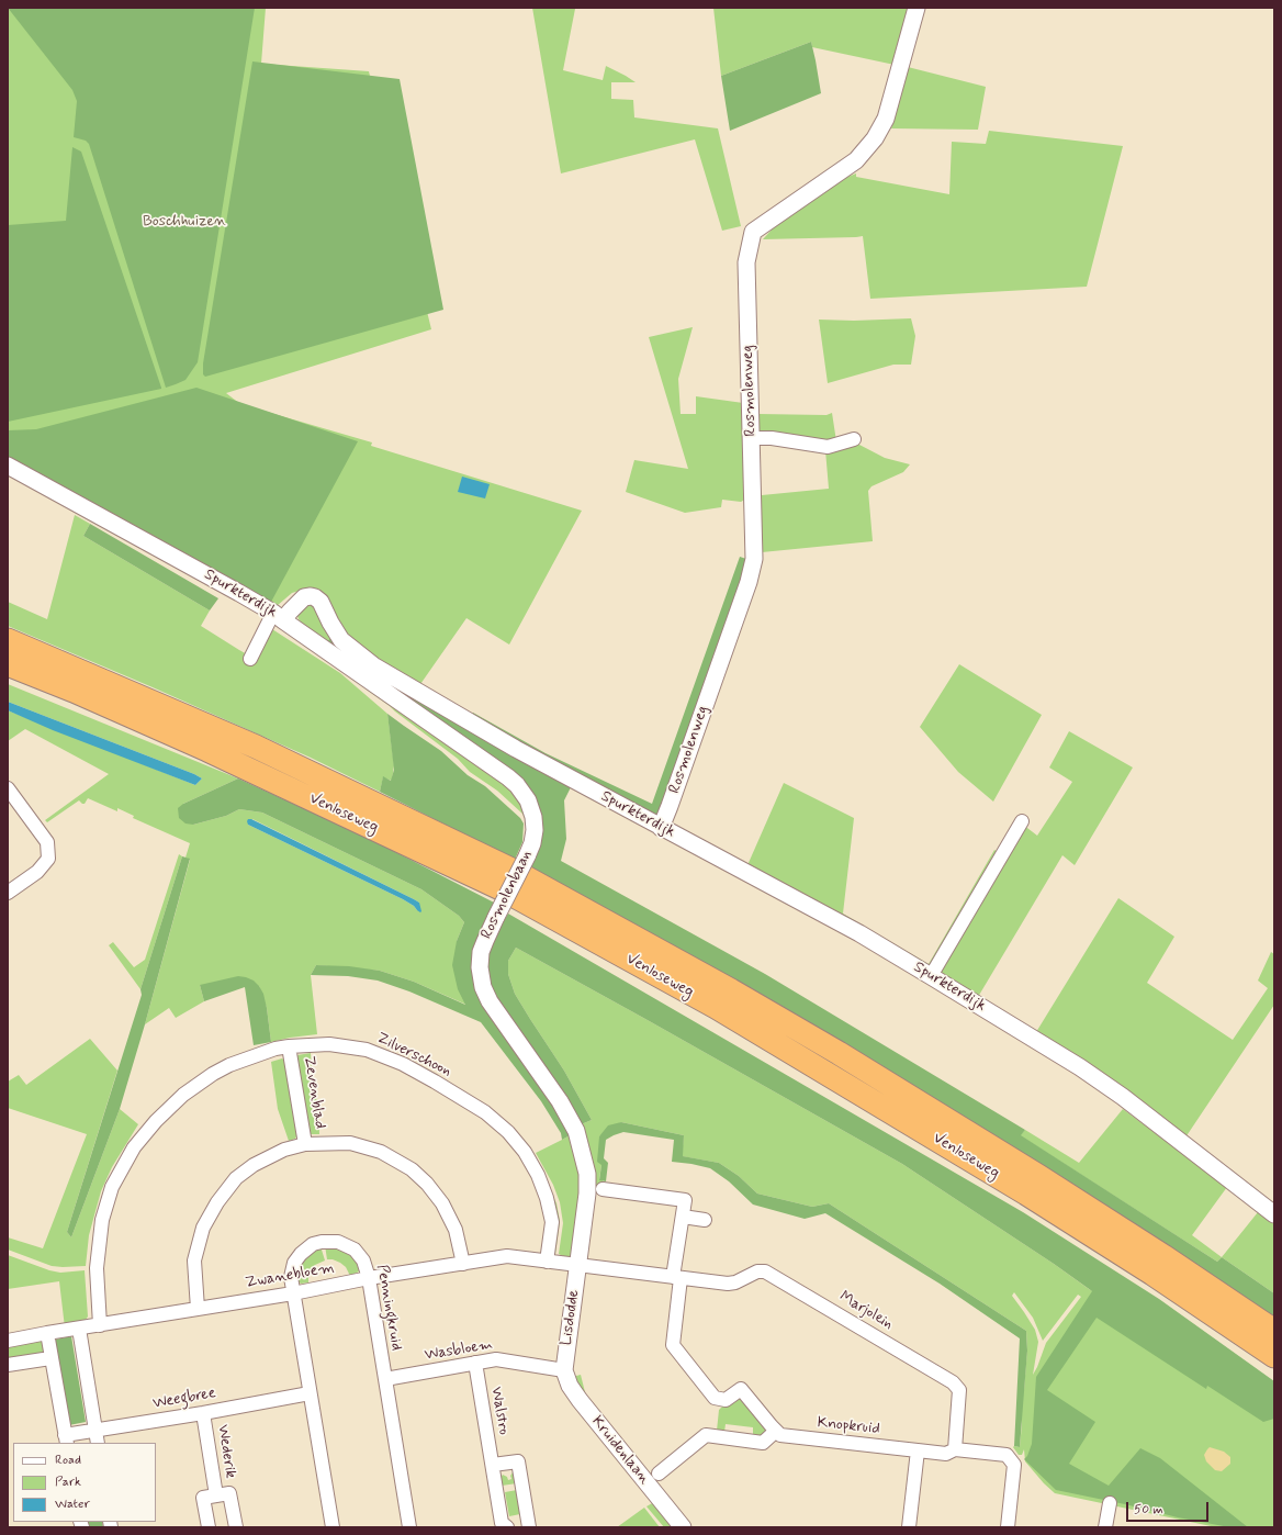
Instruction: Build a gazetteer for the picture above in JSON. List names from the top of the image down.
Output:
{
  "streets": {
    "highway": ["Venloseweg"],
    "street": [
      "Rosmolenweg",
      "Spurkterdijk",
      "Rosmolenbaan",
      "Zilverschoon",
      "Zevenblad",
      "Zwanebloem",
      "Penningkruid",
      "Marjolein",
      "Lisdodde",
      "Wasbloem",
      "Weegbree",
      "Walstro",
      "Knopkruid",
      "Kruidenlaan",
      "Wederik"
    ]
  },
  "crossings": [
    ["Rosmolenweg", "Spurkterdijk"],
    ["Spurkterdijk", "Rosmolenbaan"],
    ["Rosmolenbaan", "Zwanebloem"],
    ["Rosmolenbaan", "Marjolein"],
    ["Rosmolenbaan", "Lisdodde"],
    ["Zilverschoon", "Zevenblad"],
    ["Zilverschoon", "Zwanebloem"],
    ["Zevenblad", "Zwanebloem"],
    ["Zwanebloem", "Penningkruid"],
    ["Zwanebloem", "Marjolein"],
    ["Zwanebloem", "Lisdodde"],
    ["Penningkruid", "Wasbloem"],
    ["Penningkruid", "Weegbree"],
    ["Marjolein", "Lisdodde"],
    ["Lisdodde", "Wasbloem"],
    ["Lisdodde", "Kruidenlaan"],
    ["Wasbloem", "Walstro"],
    ["Wasbloem", "Kruidenlaan"],
    ["Weegbree", "Wederik"]
  ],
  "parks": ["Boschhuizen"],
  "legend": ["Road", "Park", "Water"],
  "scale_bar": "50 m"
}
